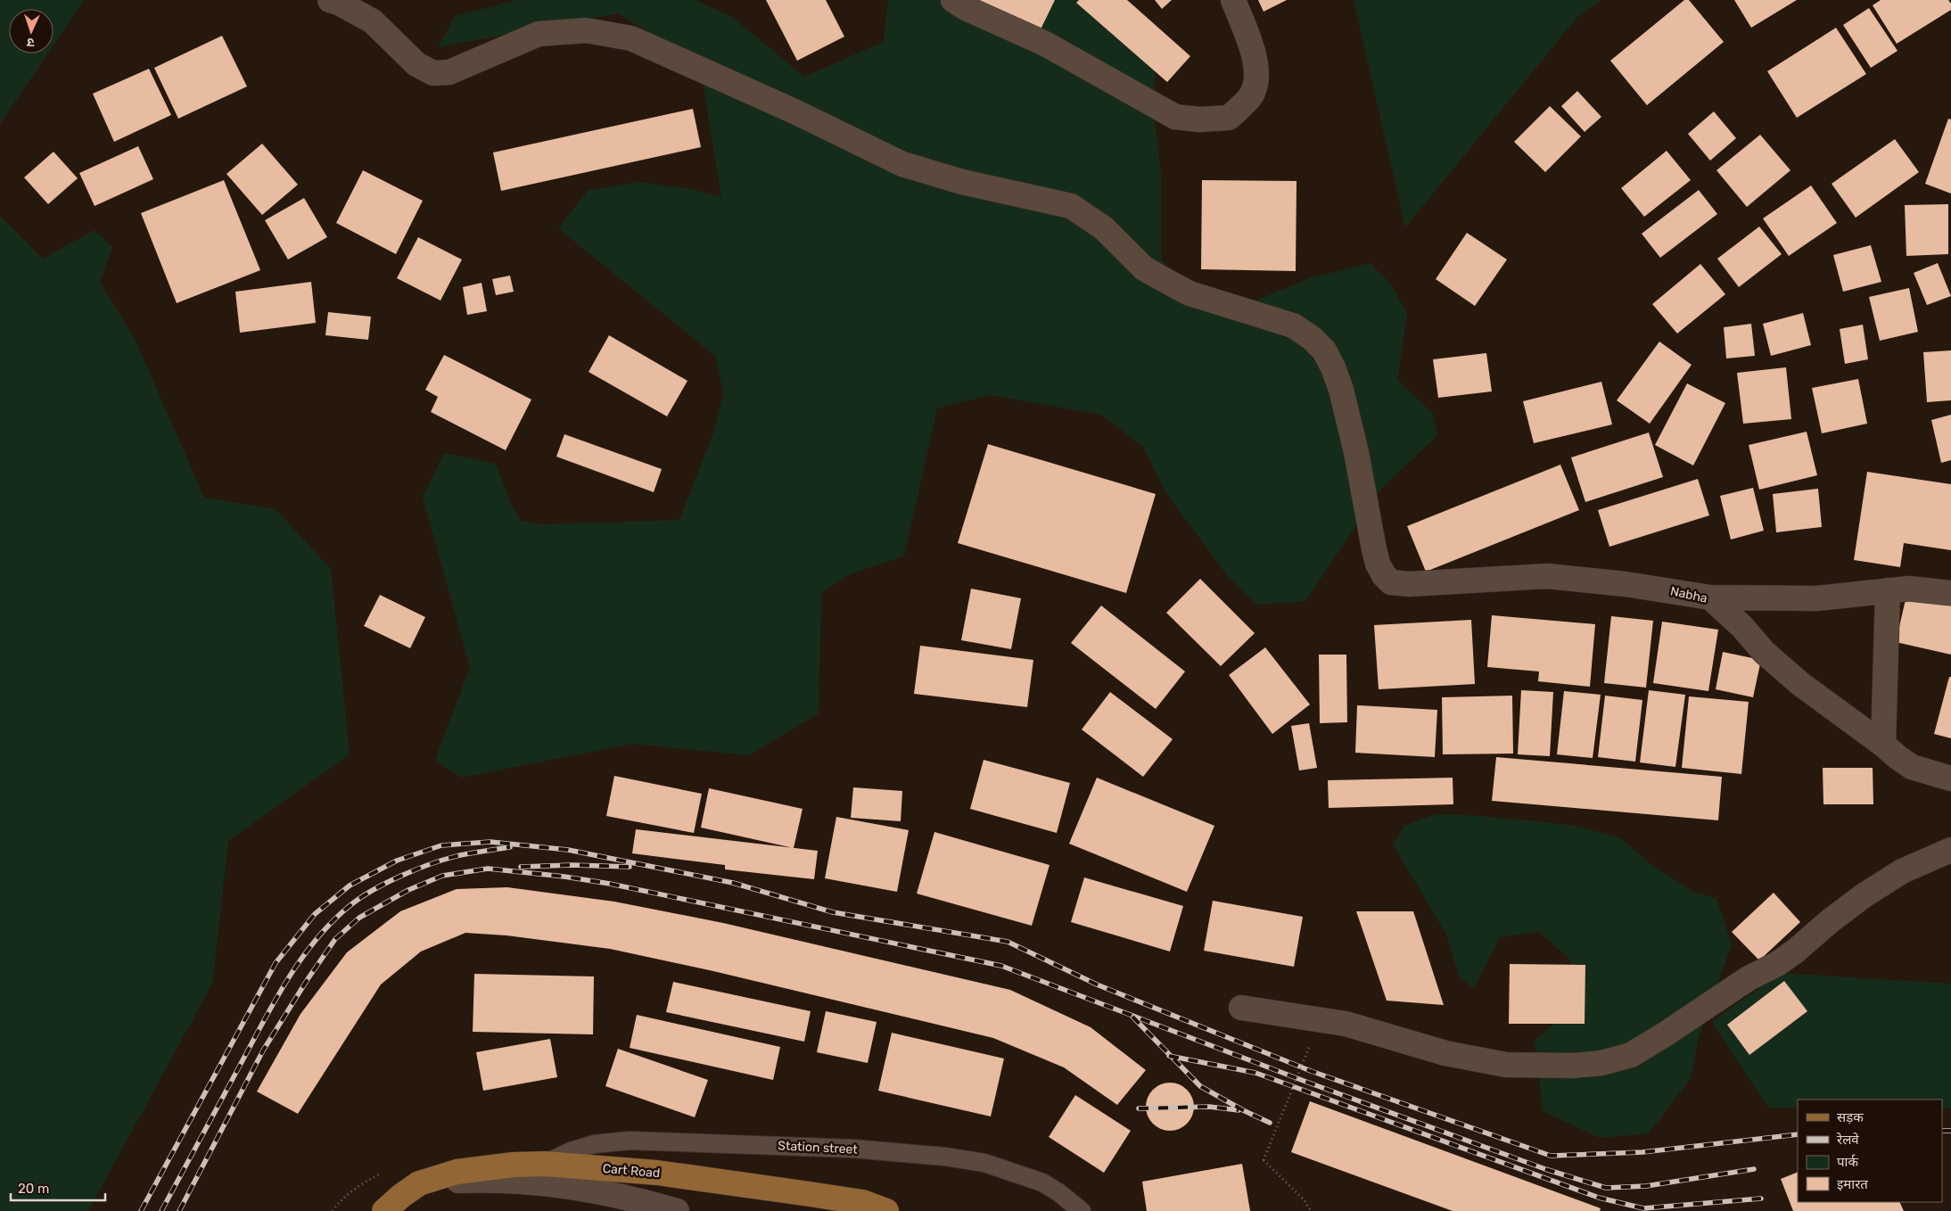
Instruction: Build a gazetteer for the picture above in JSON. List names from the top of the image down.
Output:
{
  "streets": {
    "main road": ["Cart Road"],
    "street": ["Nabha"],
    "lane": ["Station street"]
  },
  "crossings": [
    ["Station street", "Cart Road"]
  ],
  "legend": [
    "सड़क",
    "रेलवे",
    "पार्क",
    "इमारत"
  ],
  "scale_bar": "20 m",
  "north": "bottom"
}
